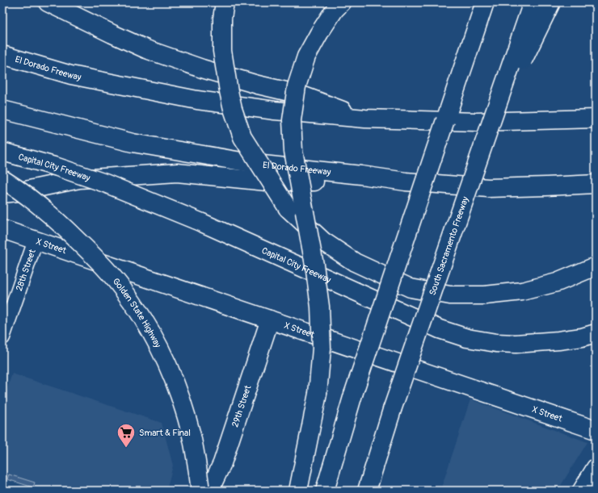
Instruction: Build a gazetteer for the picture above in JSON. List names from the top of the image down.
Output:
{
  "streets": {
    "main road": [
      "El Dorado Freeway",
      "Capital City Freeway",
      "X Street",
      "South Sacramento Freeway",
      "Golden State Highway",
      "29th Street"
    ],
    "street": ["28th Street"]
  },
  "crossings": [
    ["X Street", "28th Street"],
    ["X Street", "29th Street"]
  ],
  "places": {
    "supermarket": ["Smart & Final"]
  }
}
